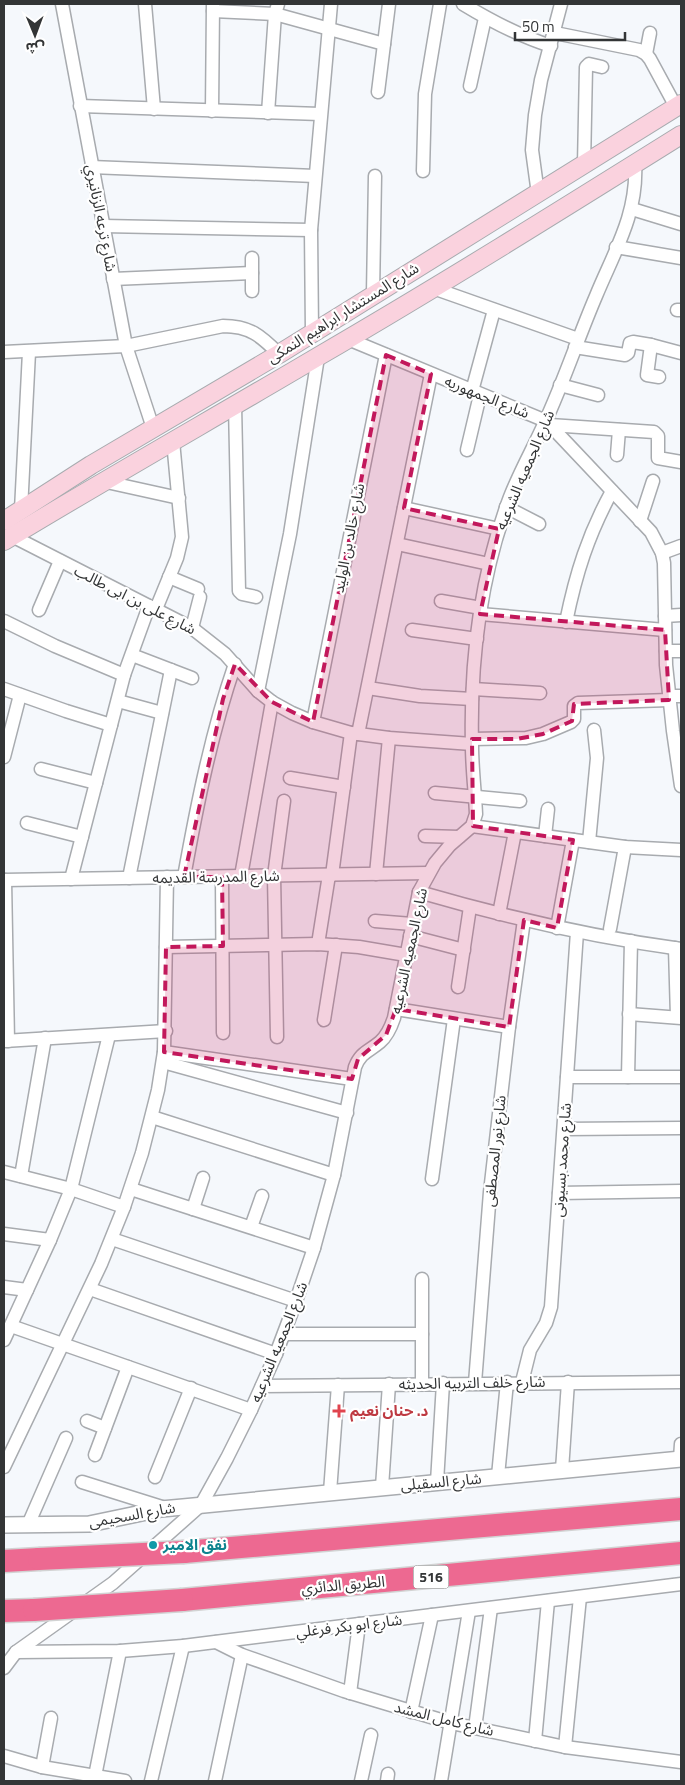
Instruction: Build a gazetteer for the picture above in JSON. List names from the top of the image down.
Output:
{
  "streets": {
    "highway": ["516", "الطريق الدائري"],
    "main road": ["شارع المستشار ابراهيم النمكى"],
    "street": [
      "شارع ترعه الزنانيري",
      "شارع الجمهوريه",
      "شارع الجمعيه الشرعيه",
      "شارع خالد بن الوليد",
      "شارع على بن ابى طالب",
      "شارع المدرسة القديمه",
      "شارع نور المصطفى",
      "شارع محمد بسيونى",
      "شارع خلف التربيه الحديثه",
      "شارع السقيلى",
      "شارع السحيمى",
      "شارع ابو بكر فرغلي",
      "شارع كامل المشد"
    ]
  },
  "crossings": [
    ["شارع ترعه الزنانيري", "شارع المستشار ابراهيم النمكى"],
    ["شارع المستشار ابراهيم النمكى", "شارع الجمهوريه"],
    ["شارع المستشار ابراهيم النمكى", "شارع الجمعيه الشرعيه"],
    ["شارع المستشار ابراهيم النمكى", "شارع على بن ابى طالب"],
    ["شارع الجمهوريه", "شارع الجمعيه الشرعيه"],
    ["شارع الجمهوريه", "شارع خالد بن الوليد"],
    ["شارع الجمعيه الشرعيه", "شارع على بن ابى طالب"],
    ["شارع الجمعيه الشرعيه", "شارع المدرسة القديمه"],
    ["شارع الجمعيه الشرعيه", "شارع خلف التربيه الحديثه"],
    ["شارع الجمعيه الشرعيه", "شارع السقيلى"],
    ["شارع الجمعيه الشرعيه", "شارع السحيمى"],
    ["شارع الجمعيه الشرعيه", "شارع ابو بكر فرغلي"],
    ["شارع خالد بن الوليد", "شارع على بن ابى طالب"],
    ["شارع نور المصطفى", "شارع خلف التربيه الحديثه"],
    ["شارع محمد بسيونى", "شارع خلف التربيه الحديثه"],
    ["شارع السقيلى", "شارع السحيمى"],
    ["شارع ابو بكر فرغلي", "شارع كامل المشد"]
  ],
  "places": {
    "health": ["د. حنان نعيم"],
    "other": ["نفق الامير"]
  },
  "scale_bar": "50 m",
  "north": "bottom"
}
